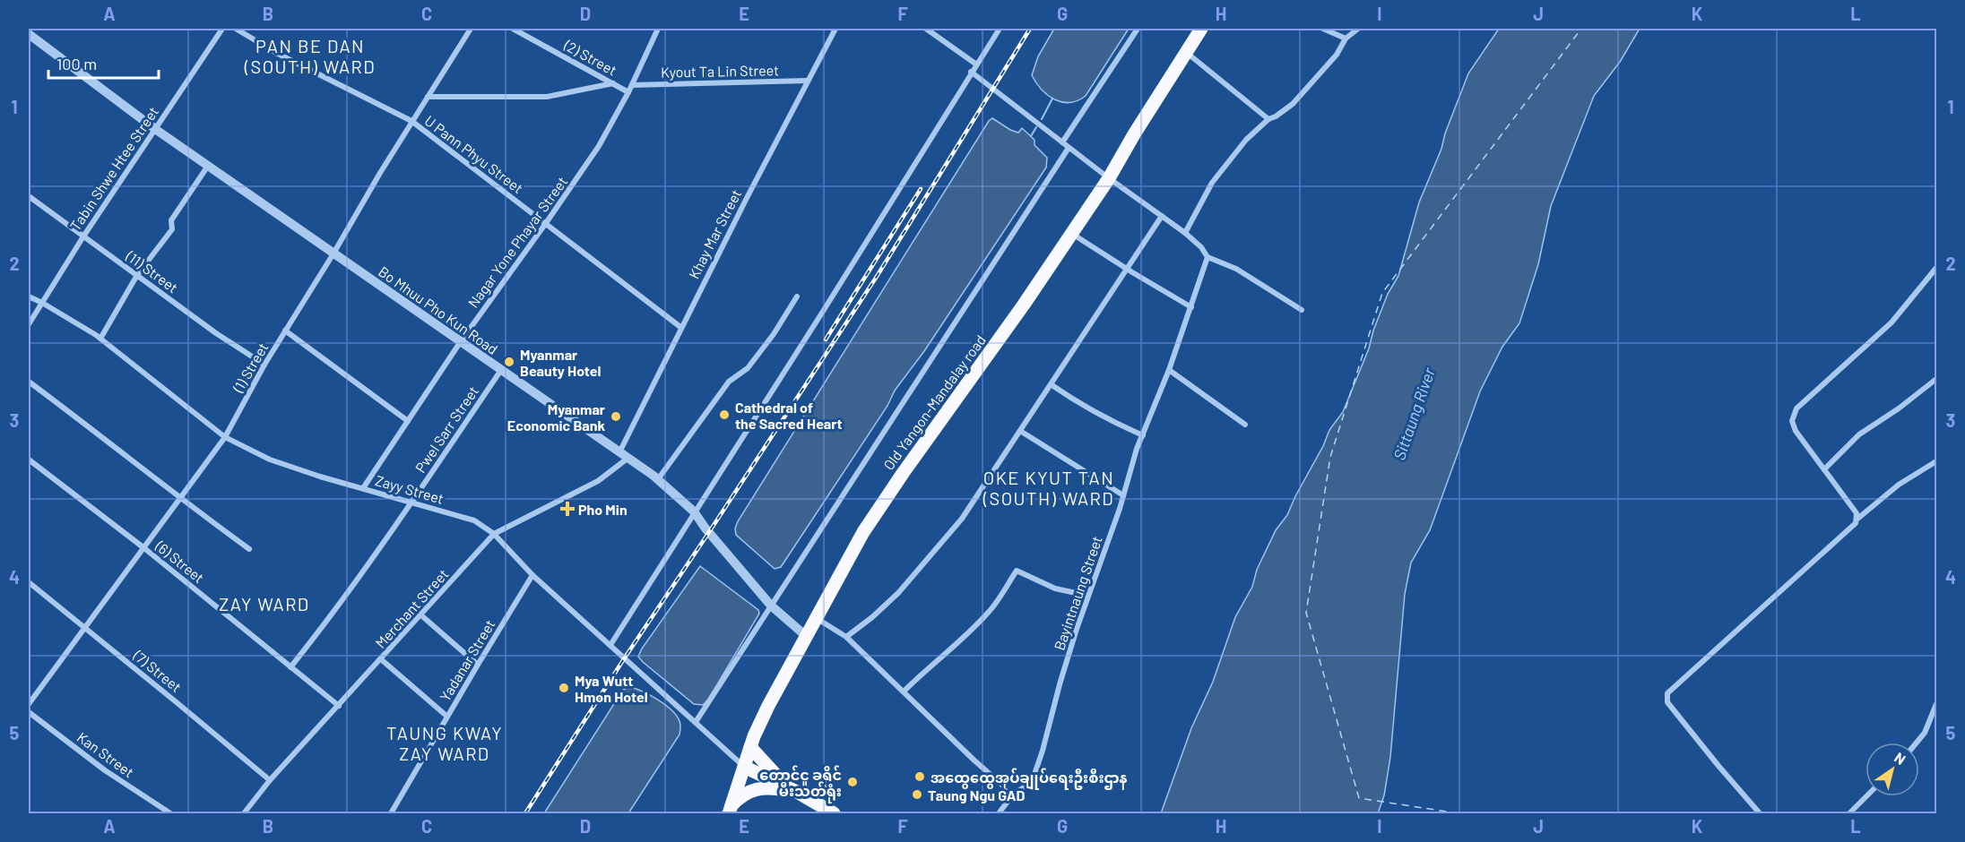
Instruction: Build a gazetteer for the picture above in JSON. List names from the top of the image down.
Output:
{
  "streets": {
    "highway": ["Old Yangon-Mandalay road"],
    "street": [
      "(2) Street",
      "Kyout Ta Lin Street",
      "U Pann Phyu Street",
      "Tabin Shwe Htee Street",
      "Khay Mar Street",
      "Nagar Yone Phayar Street",
      "(11) Street",
      "Bo Mhuu Pho Kun Road",
      "(1) Street",
      "Pwel Sarr Street",
      "Zayy Street",
      "(6) Street",
      "Bayintnaung Street",
      "Merchant Street",
      "Yadanar Street",
      "(7) Street",
      "Kan Street"
    ]
  },
  "crossings": [
    ["(2) Street", "Nagar Yone Phayar Street"],
    ["Kyout Ta Lin Street", "Khay Mar Street"],
    ["Kyout Ta Lin Street", "Nagar Yone Phayar Street"],
    ["U Pann Phyu Street", "Khay Mar Street"],
    ["U Pann Phyu Street", "Nagar Yone Phayar Street"],
    ["U Pann Phyu Street", "(1) Street"],
    ["Tabin Shwe Htee Street", "(11) Street"],
    ["Tabin Shwe Htee Street", "Bo Mhuu Pho Kun Road"],
    ["Tabin Shwe Htee Street", "Zayy Street"],
    ["Khay Mar Street", "Bo Mhuu Pho Kun Road"],
    ["Nagar Yone Phayar Street", "Bo Mhuu Pho Kun Road"],
    ["Nagar Yone Phayar Street", "Zayy Street"],
    ["(11) Street", "(1) Street"],
    ["Bo Mhuu Pho Kun Road", "(1) Street"],
    ["Bo Mhuu Pho Kun Road", "Old Yangon-Mandalay road"],
    ["Bo Mhuu Pho Kun Road", "Pwel Sarr Street"],
    ["Bo Mhuu Pho Kun Road", "Merchant Street"],
    ["(1) Street", "Zayy Street"],
    ["(1) Street", "(6) Street"],
    ["(1) Street", "(7) Street"],
    ["Old Yangon-Mandalay road", "Zayy Street"],
    ["Pwel Sarr Street", "Zayy Street"],
    ["Pwel Sarr Street", "(6) Street"],
    ["Zayy Street", "Merchant Street"],
    ["Zayy Street", "Yadanar Street"],
    ["(6) Street", "Merchant Street"],
    ["Merchant Street", "(7) Street"]
  ],
  "districts": [
    "PAN BE DAN (SOUTH) WARD",
    "OKE KYUT TAN (SOUTH) WARD",
    "ZAY WARD",
    "TAUNG KWAY ZAY WARD"
  ],
  "water": ["Sittaung River"],
  "places": {
    "other": [
      "Myanmar Beauty Hotel",
      "Cathedral of the Sacred Heart",
      "Myanmar Economic Bank",
      "Mya Wutt Hmon Hotel",
      "အထွေထွေအုပ်ချုပ်ရေးဦးစီးဌာန",
      "တောင်ငူ ခရိုင် မီးသတ်ရုံး",
      "Taung Ngu GAD"
    ],
    "health": ["Pho Min"]
  },
  "scale_bar": "100 m",
  "north": "top right",
  "grid": {
    "columns": [
      "A",
      "B",
      "C",
      "D",
      "E",
      "F",
      "G",
      "H",
      "I",
      "J",
      "K",
      "L"
    ],
    "rows": [
      "1",
      "2",
      "3",
      "4",
      "5"
    ]
  }
}
